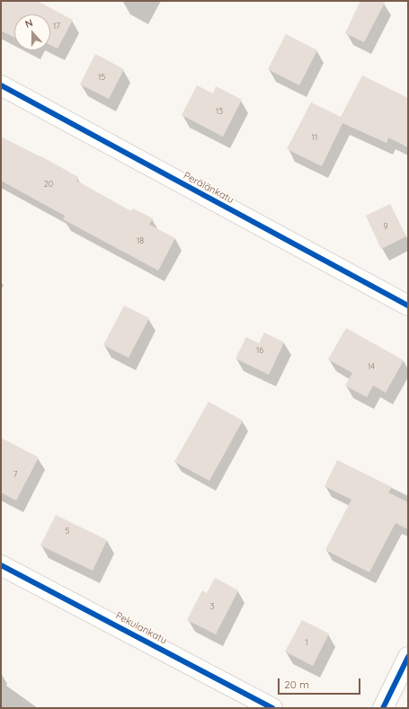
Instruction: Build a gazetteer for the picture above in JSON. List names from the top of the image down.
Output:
{
  "streets": {
    "street": ["Perälänkatu", "Pekulankatu"]
  },
  "house_numbers": [
    "17",
    "15",
    "13",
    "11",
    "20",
    "9",
    "18",
    "16",
    "14",
    "7",
    "5",
    "3",
    "1"
  ],
  "scale_bar": "20 m",
  "north": "top"
}
